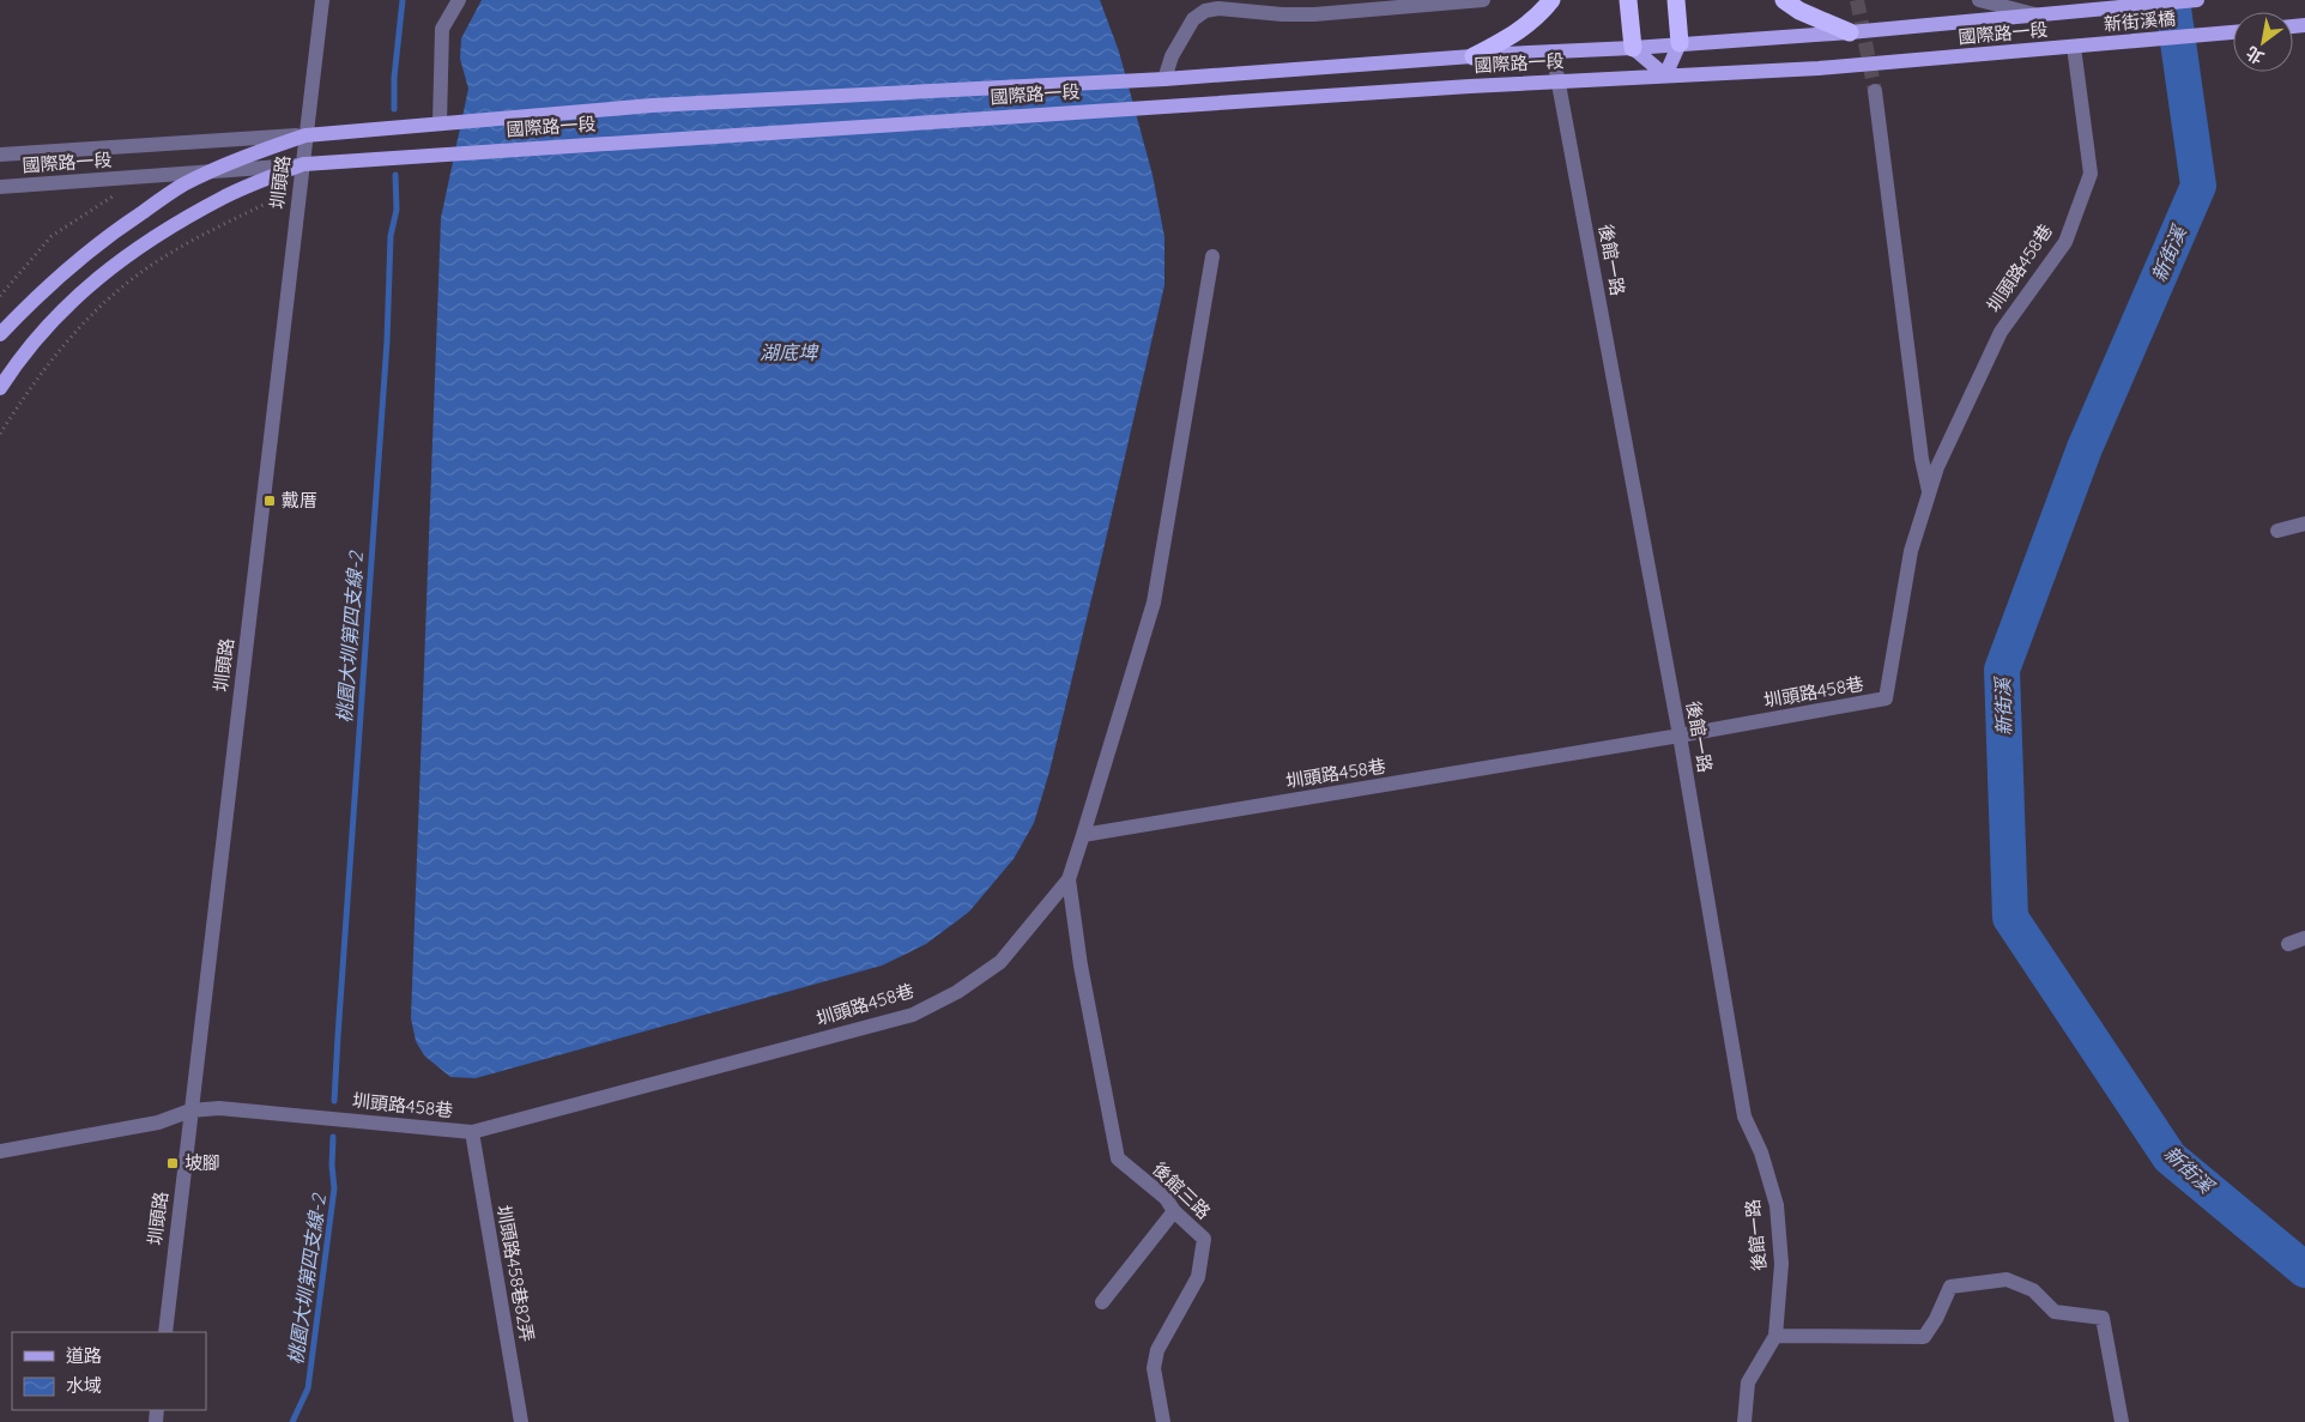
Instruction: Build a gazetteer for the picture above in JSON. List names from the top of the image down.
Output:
{
  "streets": {
    "main road": ["新街溪橋", "國際路一段"],
    "street": [
      "圳頭路",
      "後館一路",
      "圳頭路458巷",
      "後館三路",
      "圳頭路458巷82弄"
    ]
  },
  "crossings": [
    ["新街溪橋", "國際路一段"],
    ["新街溪橋", "圳頭路458巷"],
    ["國際路一段", "圳頭路"],
    ["國際路一段", "後館一路"],
    ["國際路一段", "圳頭路458巷"],
    ["圳頭路", "圳頭路458巷"],
    ["後館一路", "圳頭路458巷"],
    ["圳頭路458巷", "後館三路"],
    ["圳頭路458巷", "圳頭路458巷82弄"]
  ],
  "water": ["新街溪", "湖底埤", "桃園大圳第四支線-2"],
  "places": {
    "transit": ["戴厝", "坡腳"]
  },
  "legend": ["道路", "水域"],
  "north": "bottom left"
}
